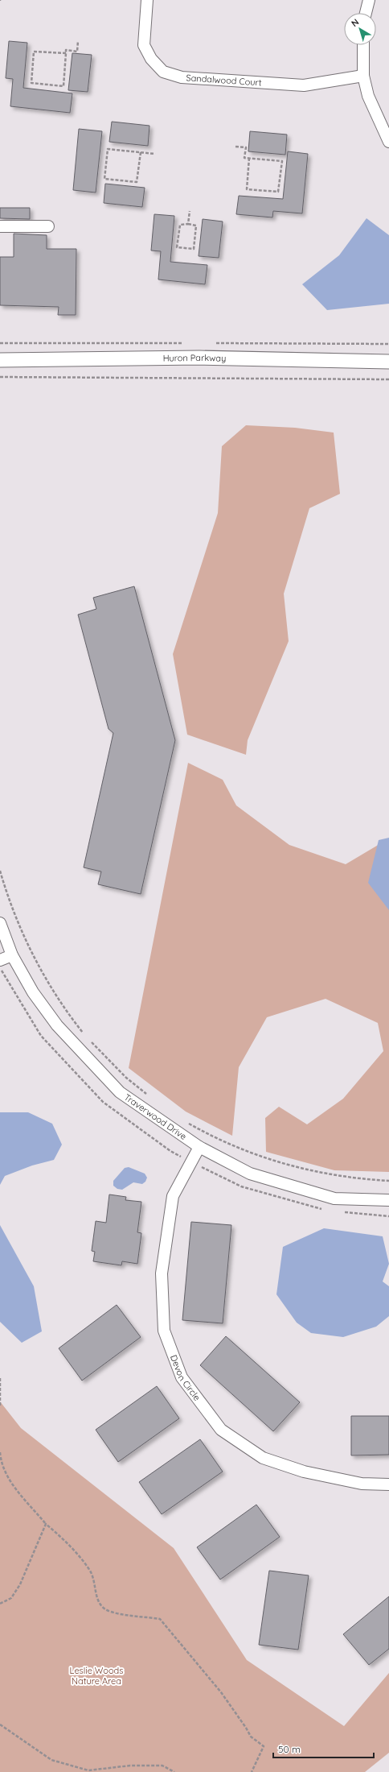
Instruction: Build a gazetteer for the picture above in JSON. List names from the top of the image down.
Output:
{
  "streets": {
    "street": [
      "Sandalwood Court",
      "Huron Parkway",
      "Traverwood Drive",
      "Devon Circle"
    ]
  },
  "crossings": [
    ["Traverwood Drive", "Devon Circle"]
  ],
  "parks": ["Leslie Woods Nature Area"],
  "scale_bar": "50 m",
  "north": "top left"
}
